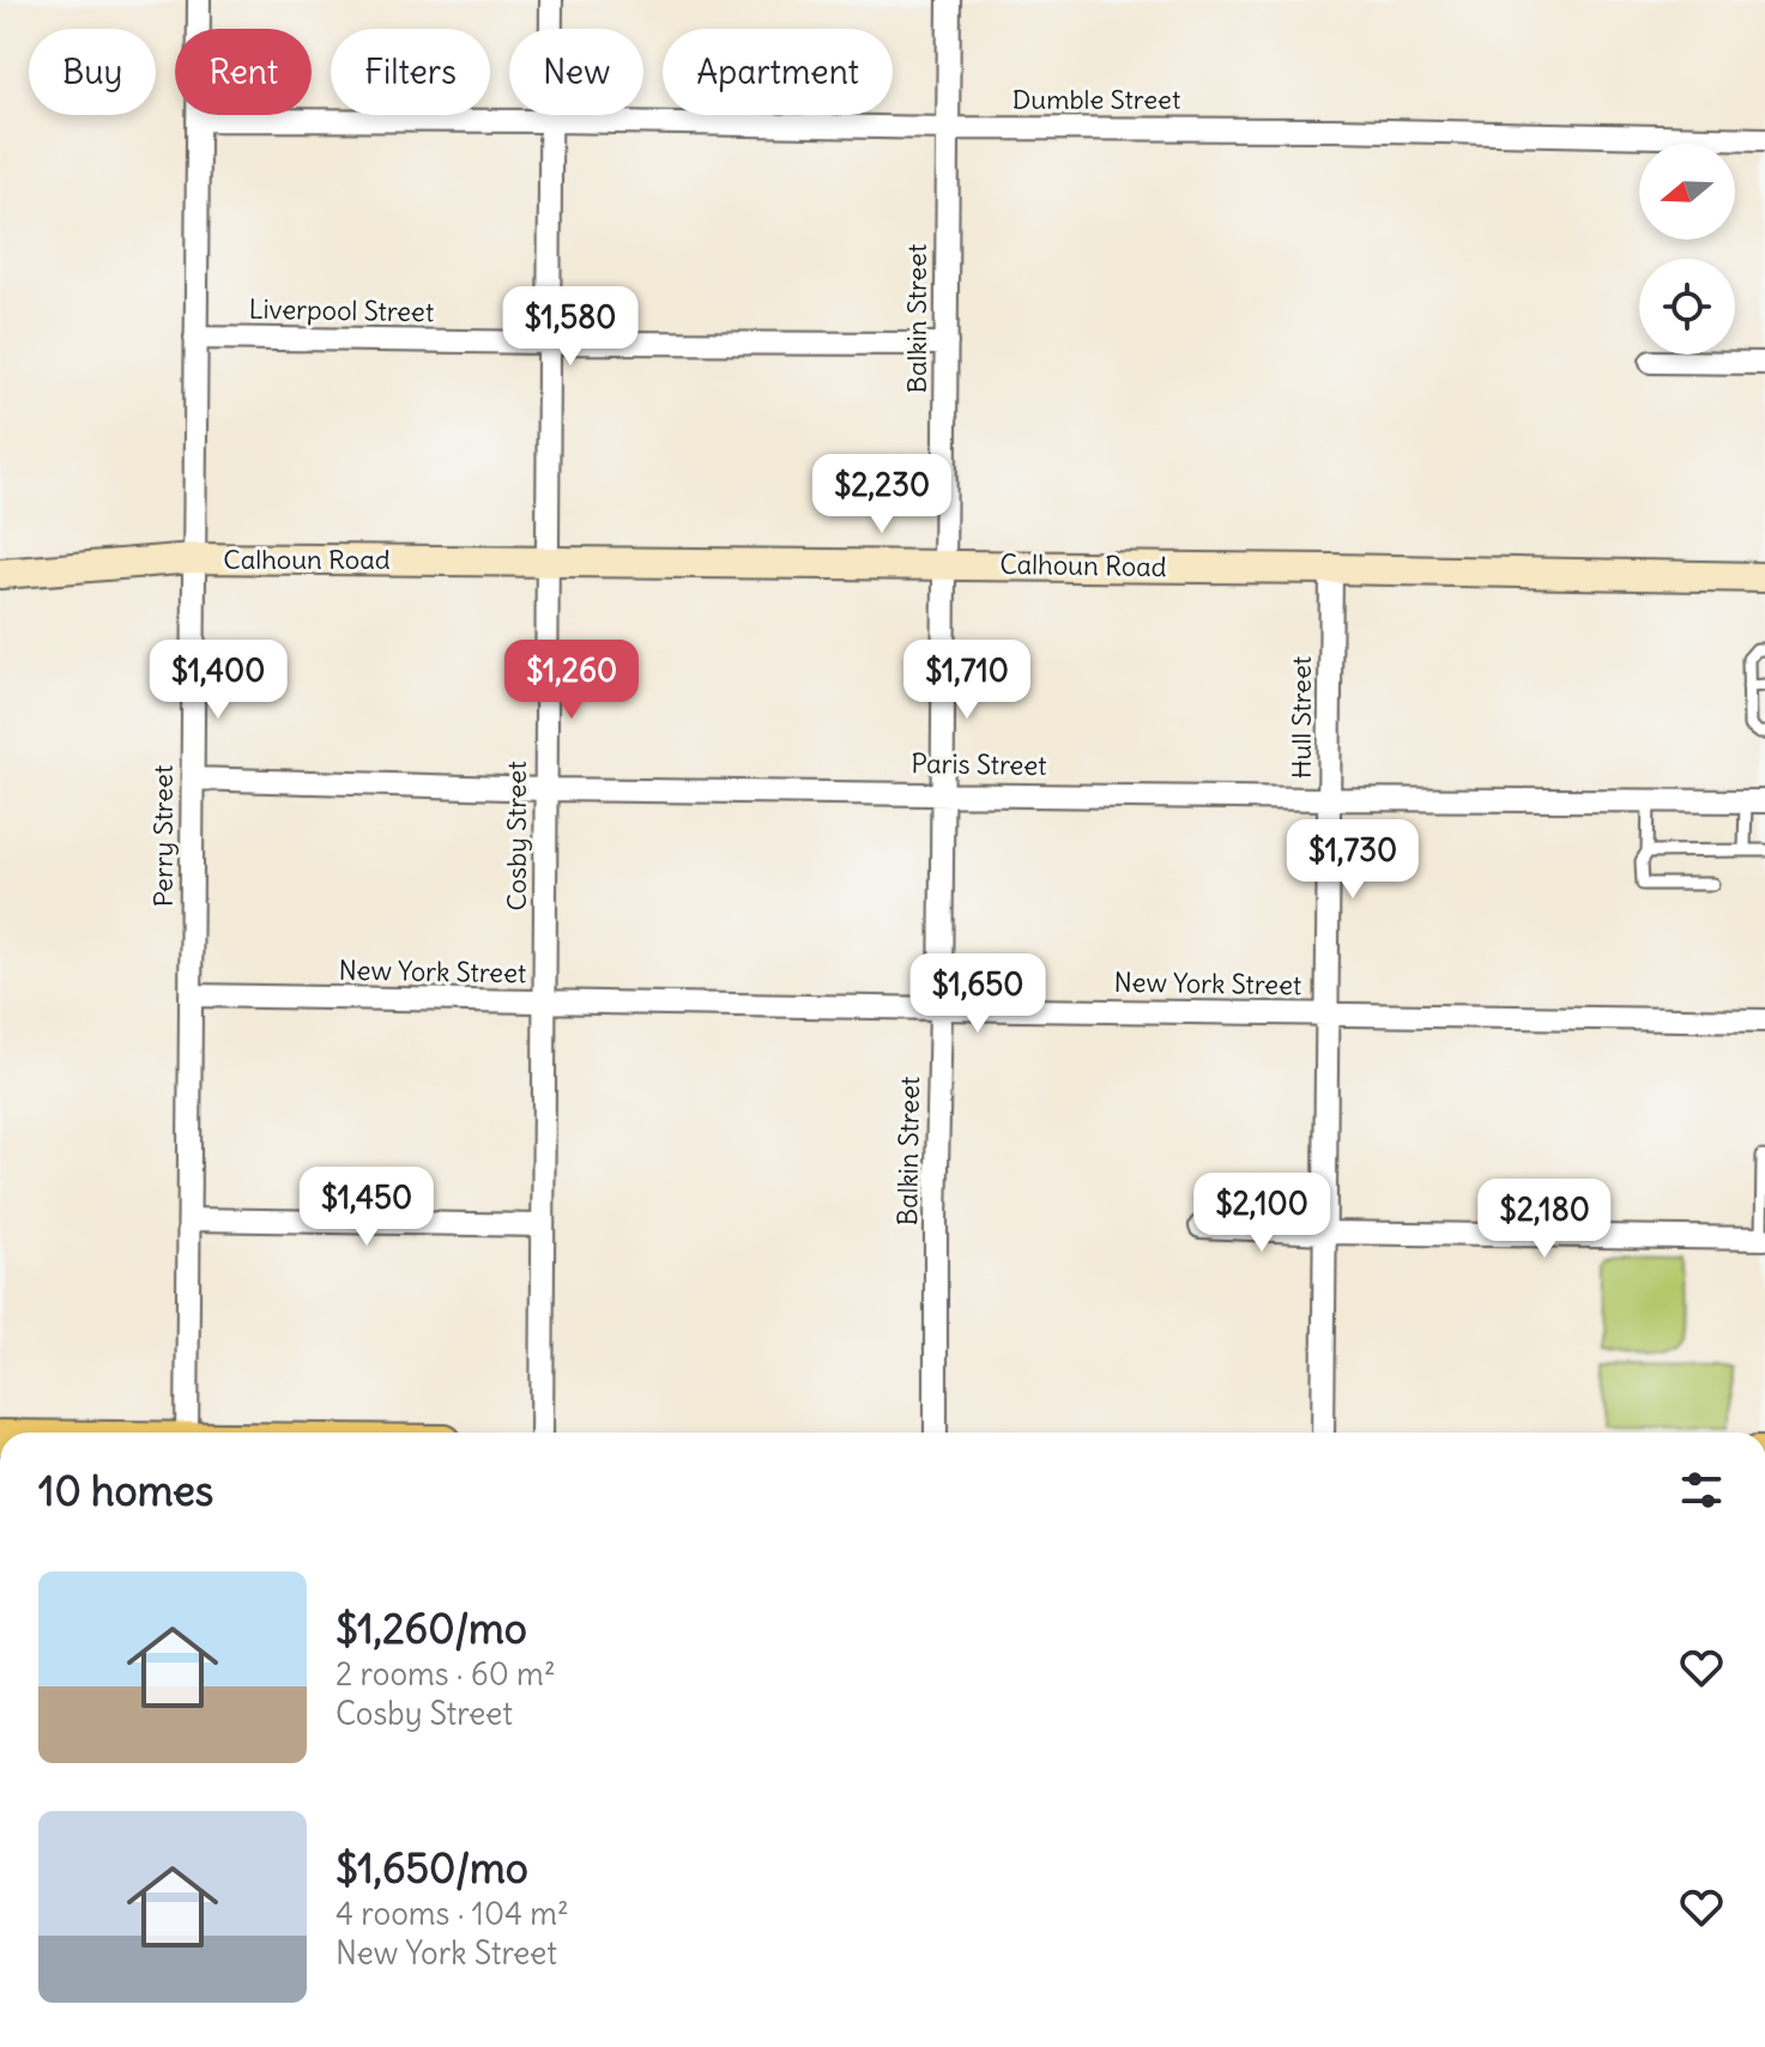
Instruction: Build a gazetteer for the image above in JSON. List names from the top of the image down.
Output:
{
  "streets": {
    "street": [
      "Dumble Street",
      "Liverpool Street",
      "Balkin Street",
      "Calhoun Road",
      "Hull Street",
      "Paris Street",
      "Perry Street",
      "Cosby Street",
      "New York Street"
    ]
  },
  "crossings": [
    ["Dumble Street", "Balkin Street"],
    ["Dumble Street", "Perry Street"],
    ["Dumble Street", "Cosby Street"],
    ["Liverpool Street", "Balkin Street"],
    ["Liverpool Street", "Perry Street"],
    ["Liverpool Street", "Cosby Street"],
    ["Balkin Street", "Calhoun Road"],
    ["Balkin Street", "Paris Street"],
    ["Balkin Street", "New York Street"],
    ["Calhoun Road", "Hull Street"],
    ["Calhoun Road", "Perry Street"],
    ["Calhoun Road", "Cosby Street"],
    ["Hull Street", "Paris Street"],
    ["Hull Street", "New York Street"],
    ["Paris Street", "Perry Street"],
    ["Paris Street", "Cosby Street"],
    ["Perry Street", "New York Street"],
    ["Cosby Street", "New York Street"]
  ],
  "north": "left",
  "page": {
    "chip": [
      "Buy",
      "Rent",
      "Filters",
      "New",
      "Apartment"
    ],
    "price": [
      "$1,580",
      "$2,230",
      "$1,400",
      "$1,260",
      "$1,710",
      "$1,730",
      "$1,650",
      "$1,450",
      "$2,100",
      "$2,180"
    ],
    "heading": "10 homes",
    "list": [
      {
        "name": "$1,260/mo",
        "note": "2 rooms · 60 m² · Cosby Street"
      },
      {
        "name": "$1,650/mo",
        "note": "4 rooms · 104 m² · New York Street"
      }
    ]
  }
}
